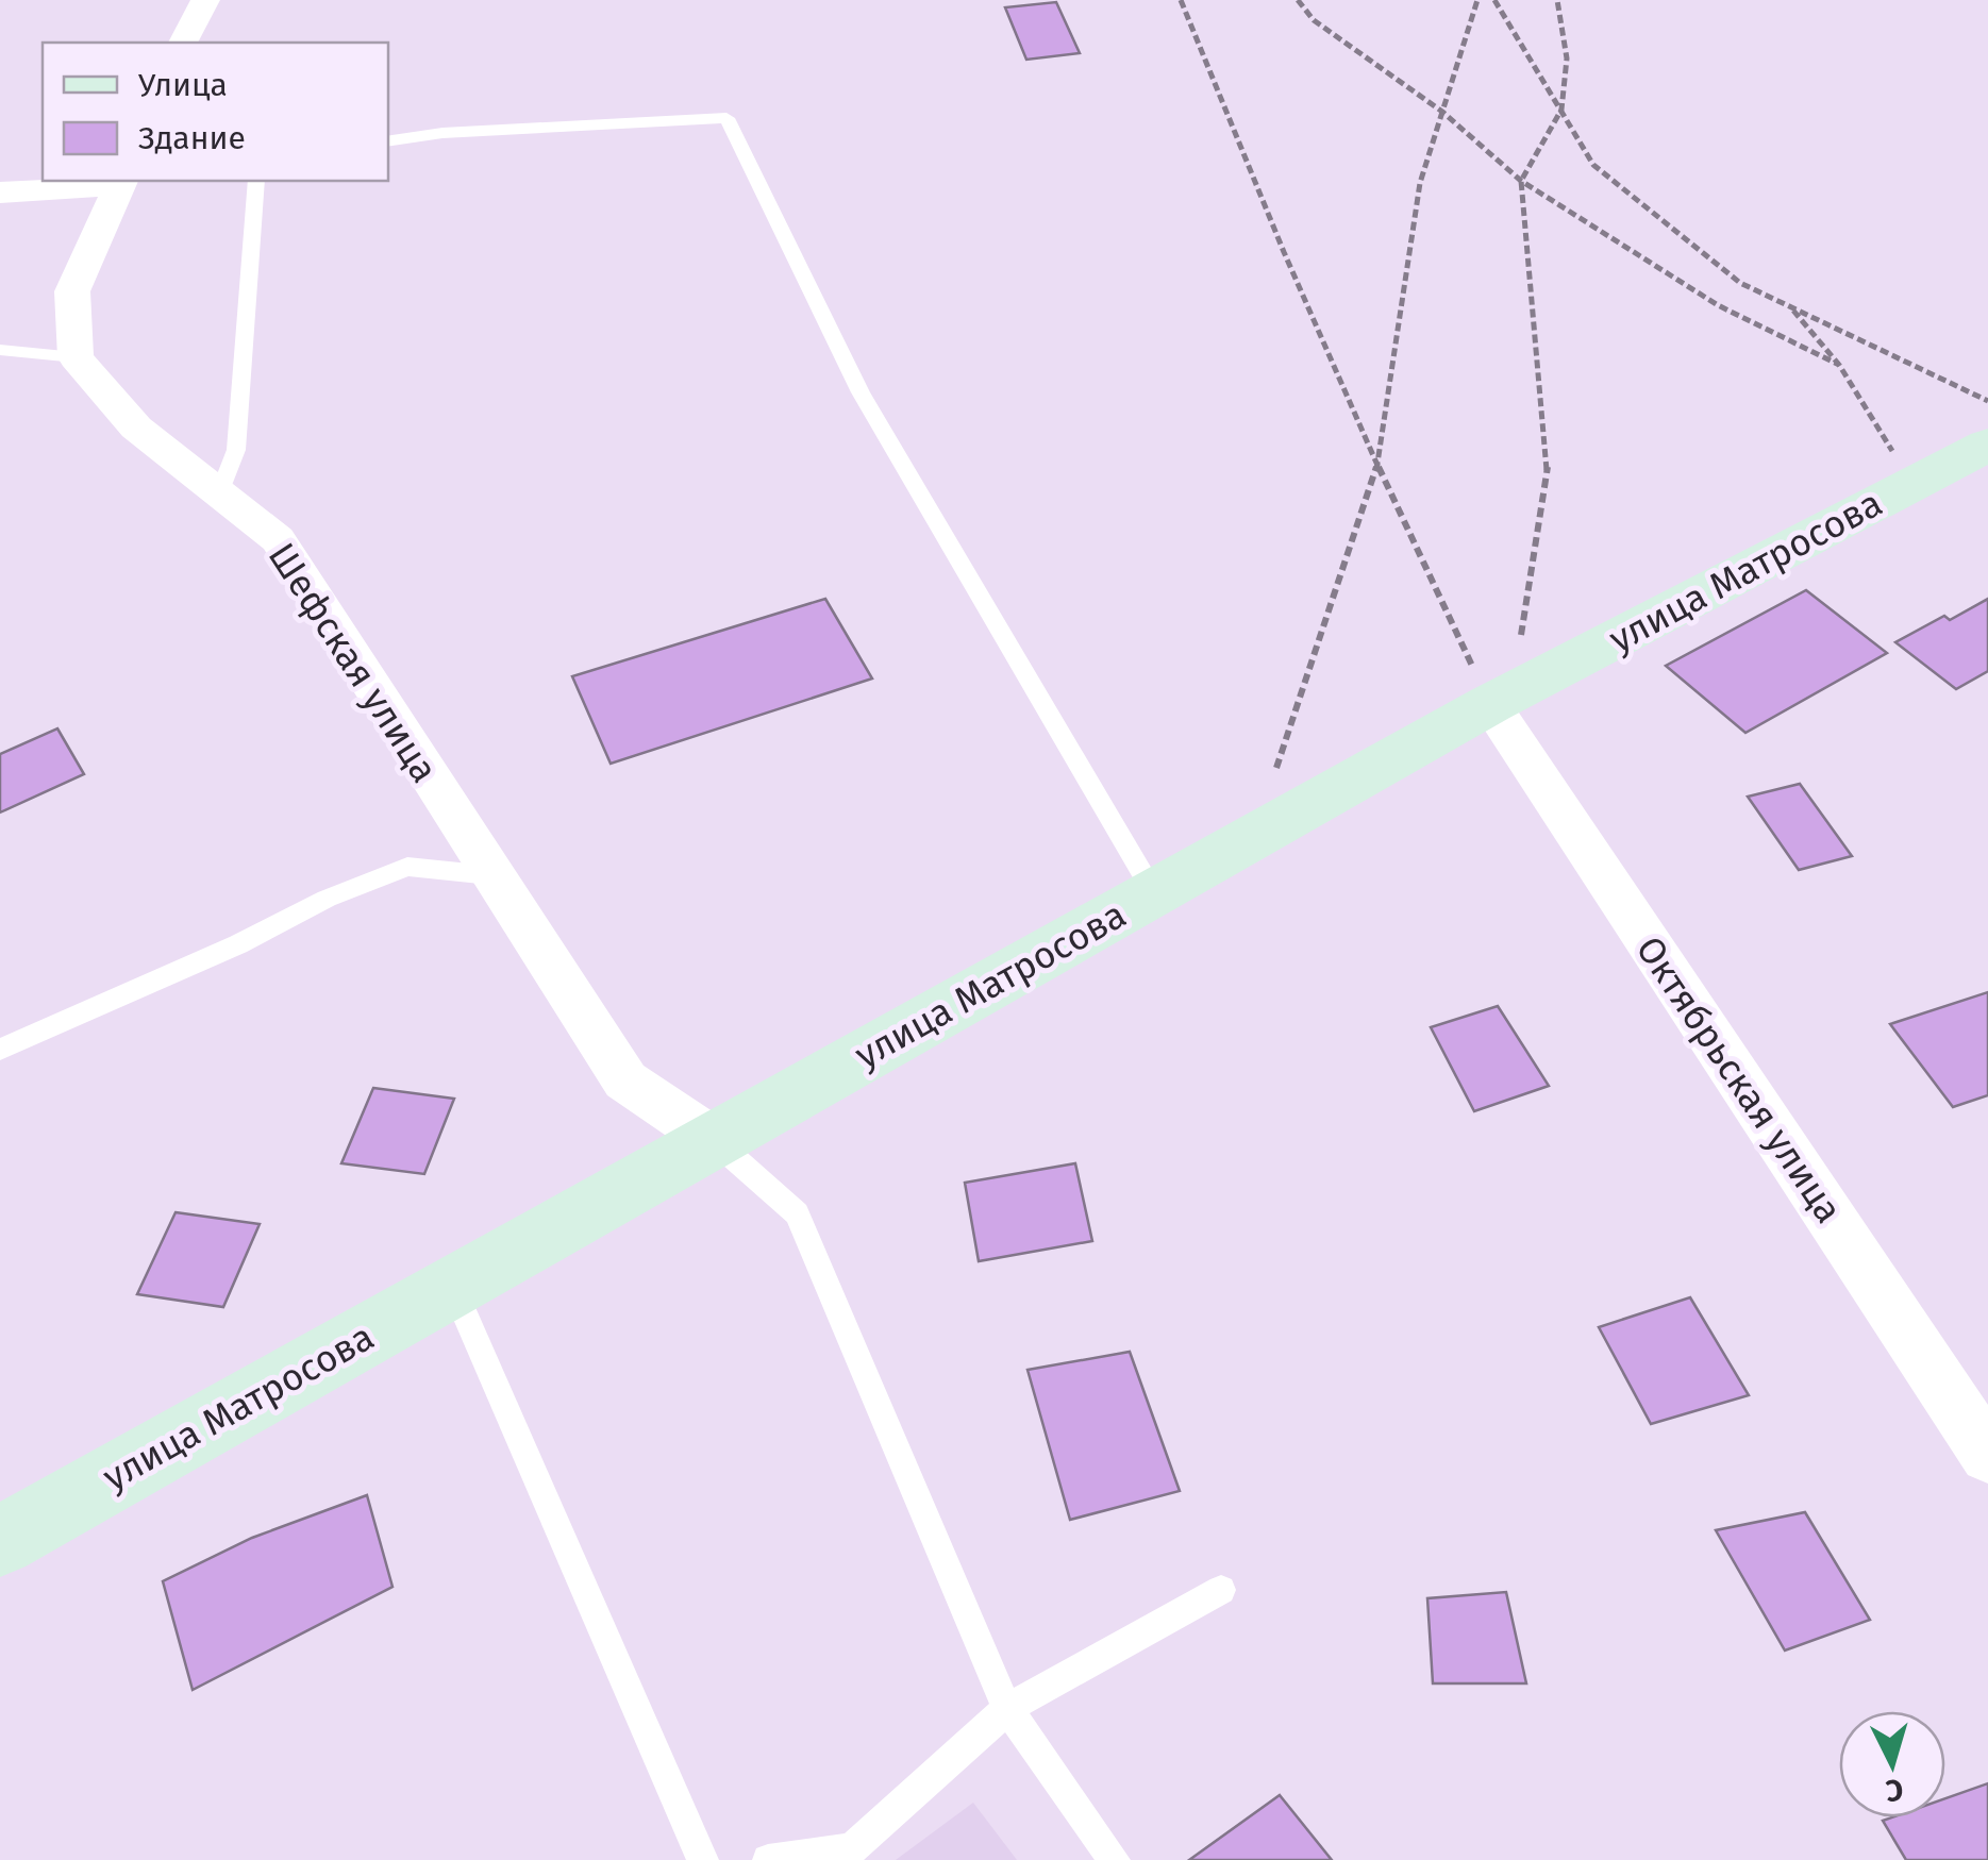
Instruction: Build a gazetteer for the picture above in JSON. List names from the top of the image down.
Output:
{
  "streets": {
    "street": ["улица Матросова", "Шефская улица", "Октябрьская улица"]
  },
  "crossings": [
    ["улица Матросова", "Шефская улица"],
    ["улица Матросова", "Октябрьская улица"]
  ],
  "legend": ["Улица", "Здание"],
  "north": "bottom"
}
